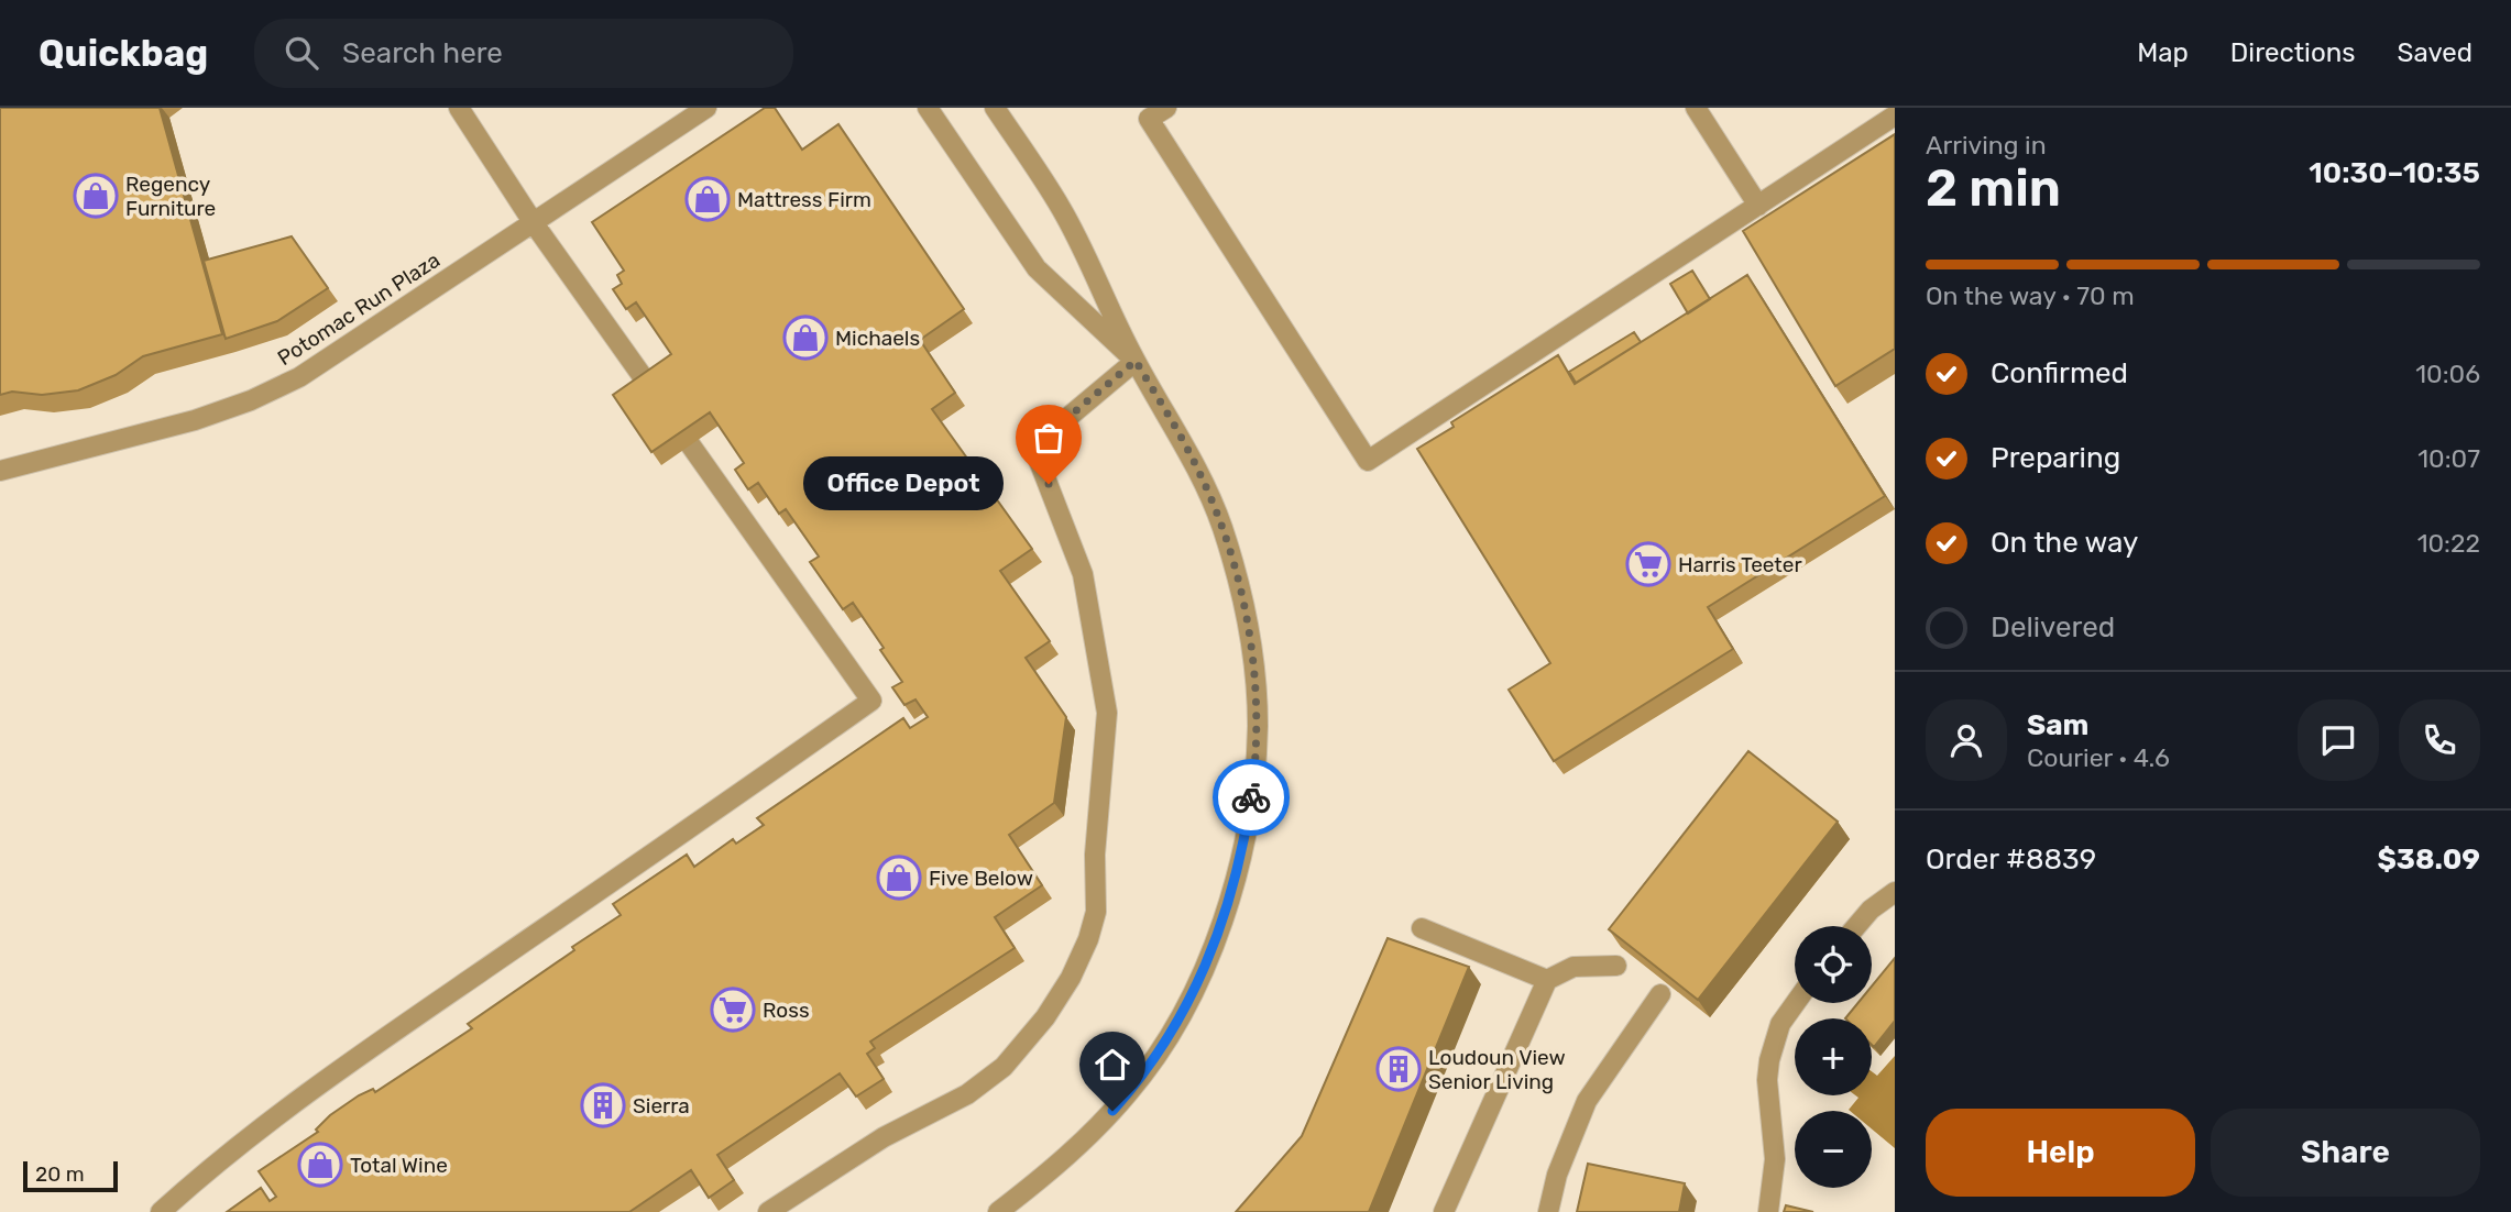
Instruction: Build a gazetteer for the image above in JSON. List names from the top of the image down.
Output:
{
  "streets": {
    "street": ["Potomac Run Plaza"]
  },
  "places": {
    "shop": [
      "Regency Furniture",
      "Mattress Firm",
      "Michaels",
      "Five Below",
      "Total Wine"
    ],
    "other": ["Office Depot"],
    "supermarket": ["Harris Teeter", "Ross"],
    "building": ["Loudoun View Senior Living", "Sierra"]
  },
  "scale_bar": "20 m",
  "page": {
    "header": "Quickbag",
    "search": "Search here",
    "nav": ["Map", "Directions", "Saved"],
    "heading": ["2 min", "Arriving in", "10:30–10:35"],
    "panel": [
      "Sam",
      "Courier · 4.6",
      "Order #8839",
      "$38.09"
    ],
    "bar": "On the way · 70 m",
    "list": [
      ["Confirmed", "10:06"],
      ["Preparing", "10:07"],
      ["On the way", "10:22"],
      "Delivered"
    ],
    "bubble": "Office Depot",
    "map_buttons": ["+", "−"],
    "buttons": ["Help", "Share"],
    "scale": "20 m"
  }
}
